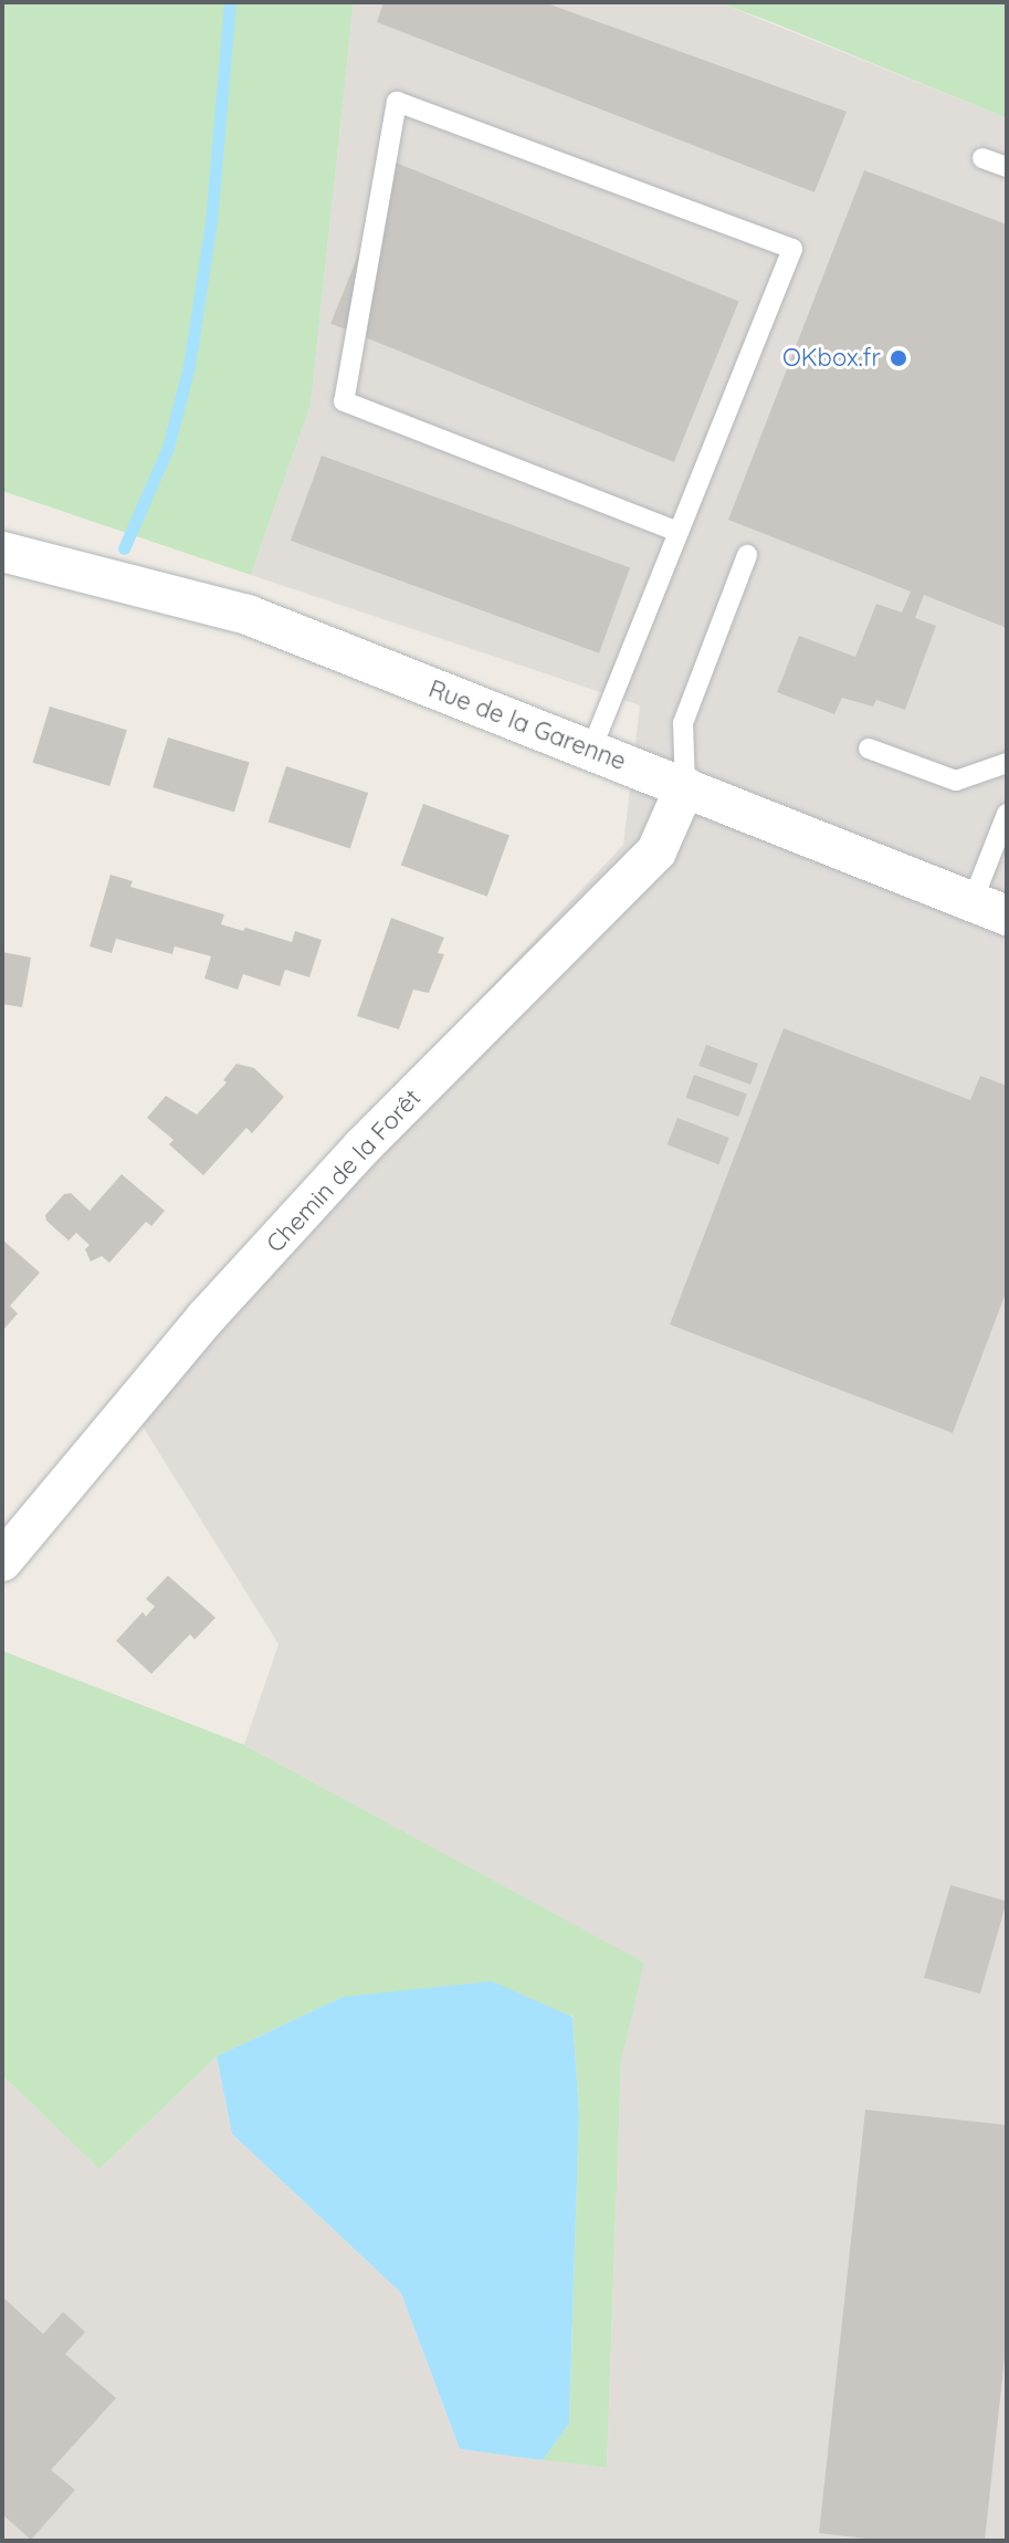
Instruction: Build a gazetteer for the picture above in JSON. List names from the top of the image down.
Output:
{
  "streets": {
    "street": ["Rue de la Garenne", "Chemin de la Forêt"]
  },
  "crossings": [
    ["Rue de la Garenne", "Chemin de la Forêt"]
  ],
  "places": ["OKbox.fr"]
}
